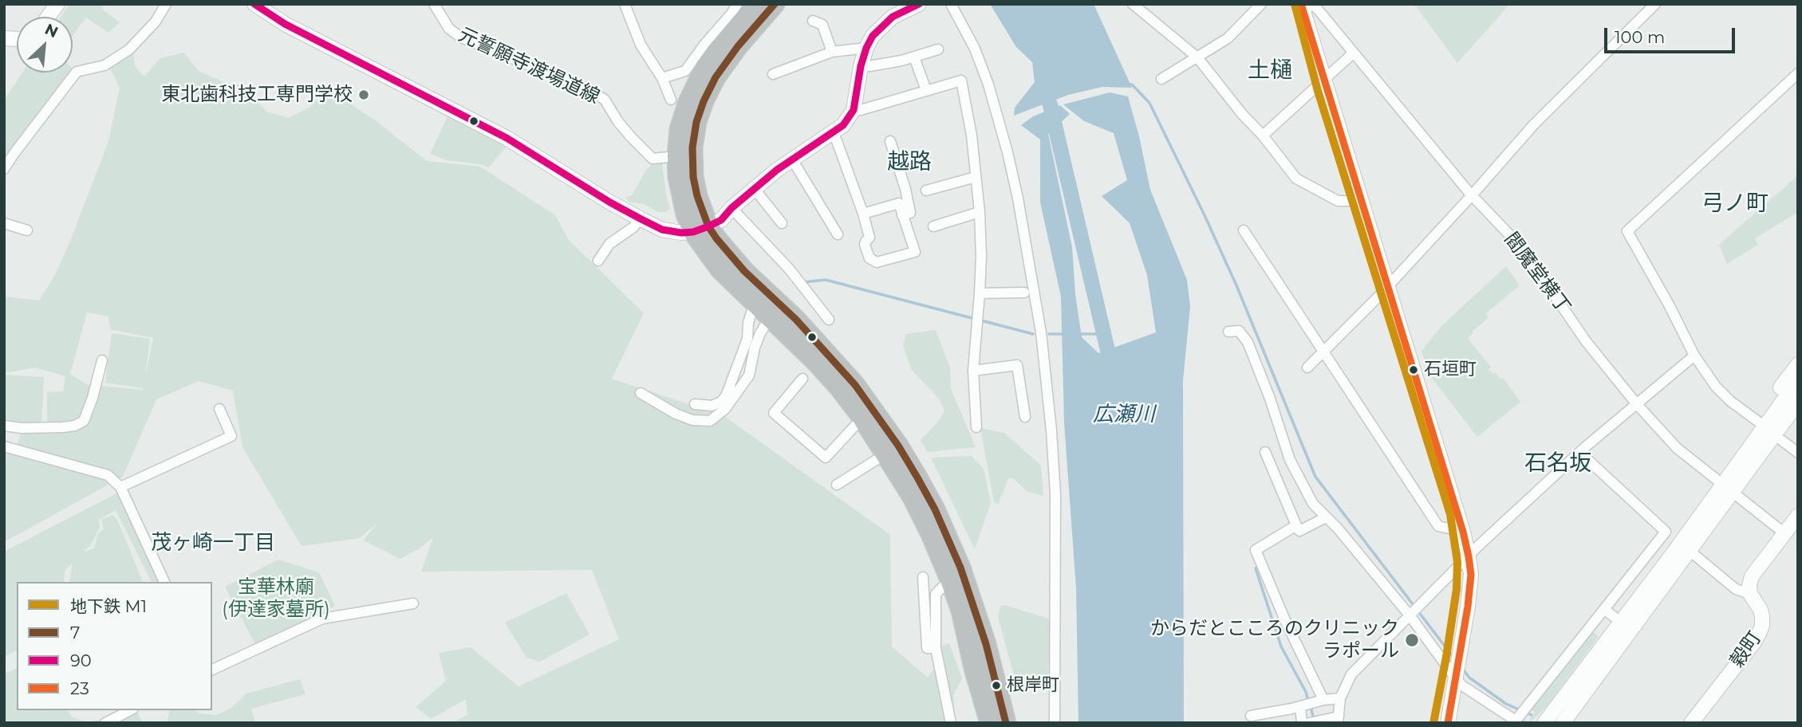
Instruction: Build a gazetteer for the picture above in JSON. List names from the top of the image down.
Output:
{
  "streets": {
    "street": ["元誓願寺渡場道線", "閻魔堂横丁", "穀町"]
  },
  "districts": [
    "土樋",
    "越路",
    "弓ノ町",
    "石名坂",
    "茂ヶ崎一丁目"
  ],
  "water": ["広瀬川"],
  "parks": ["宝華林廟 (伊達家墓所)"],
  "places": [
    "東北歯科技工専門学校",
    "石垣町",
    "からだとこころのクリニック ラポール",
    "根岸町"
  ],
  "lines": [
    "metro line M1",
    "transit line 7",
    "transit line 90",
    "transit line 23"
  ],
  "legend": [
    "地下鉄 M1",
    "7",
    "90",
    "23"
  ],
  "scale_bar": "100 m",
  "north": "top right"
}
